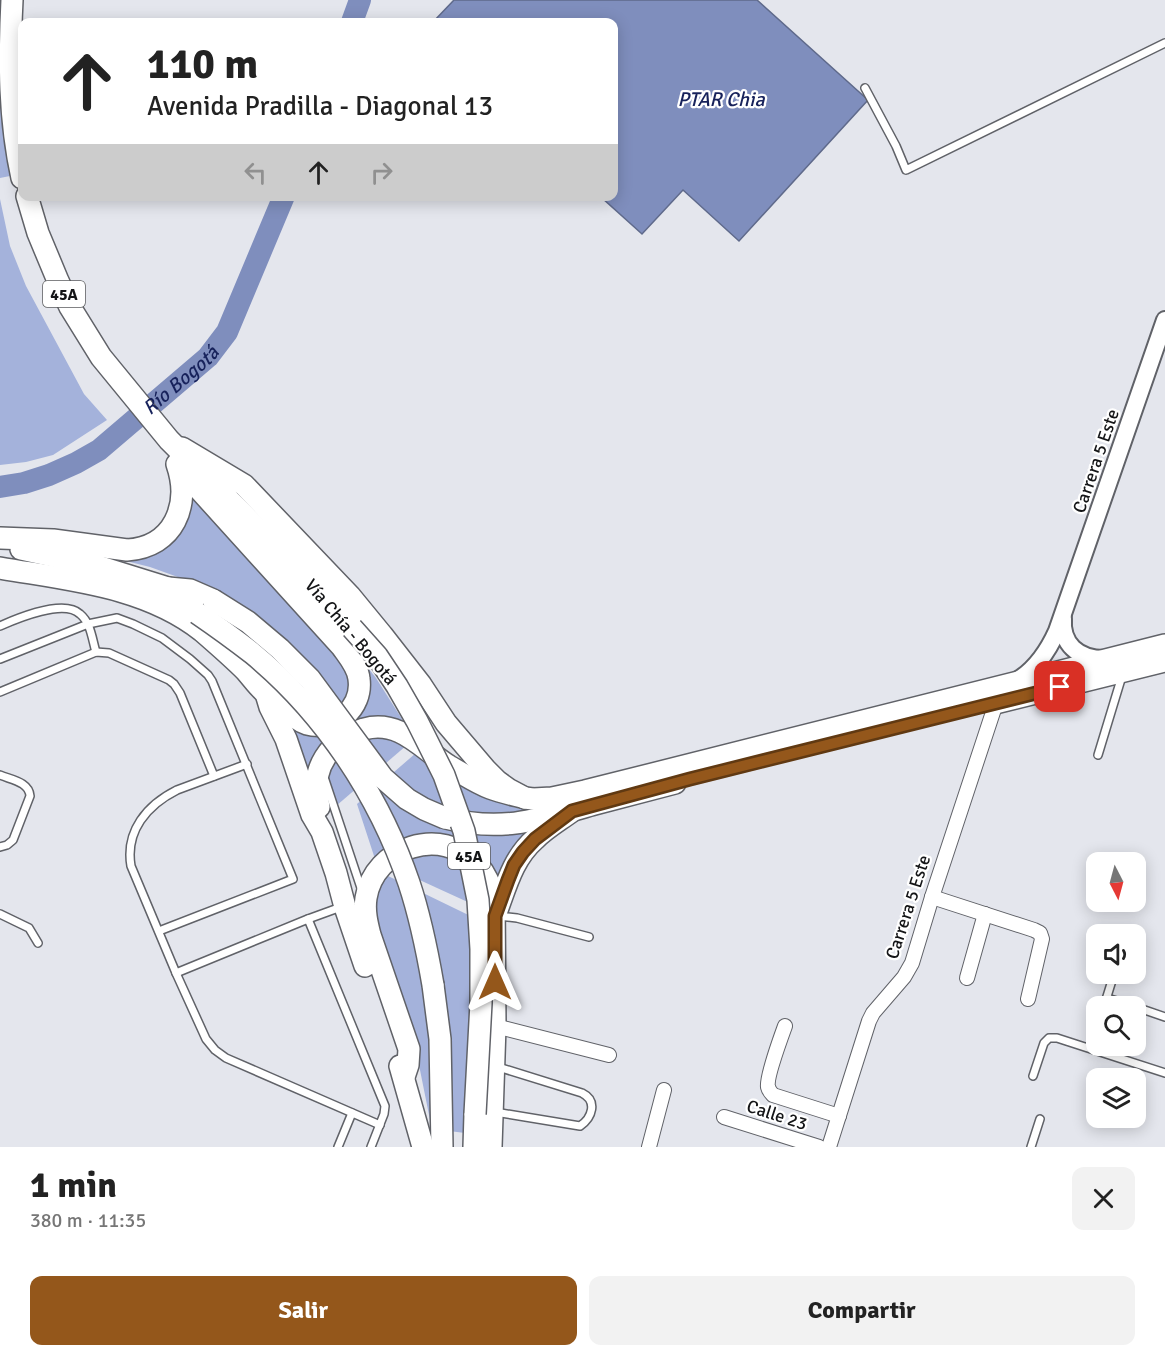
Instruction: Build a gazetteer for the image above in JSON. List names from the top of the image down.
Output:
{
  "streets": {
    "main road": ["45A", "Vía Chía - Bogotá"],
    "street": ["Carrera 5 Este", "Calle 23"]
  },
  "water": ["PTAR Chia", "Río Bogotá"],
  "north": "bottom",
  "page": {
    "turn": ["110 m", "Avenida Pradilla - Diagonal 13"],
    "heading": ["1 min", "380 m · 11:35"],
    "buttons": ["Salir", "Compartir"]
  }
}
